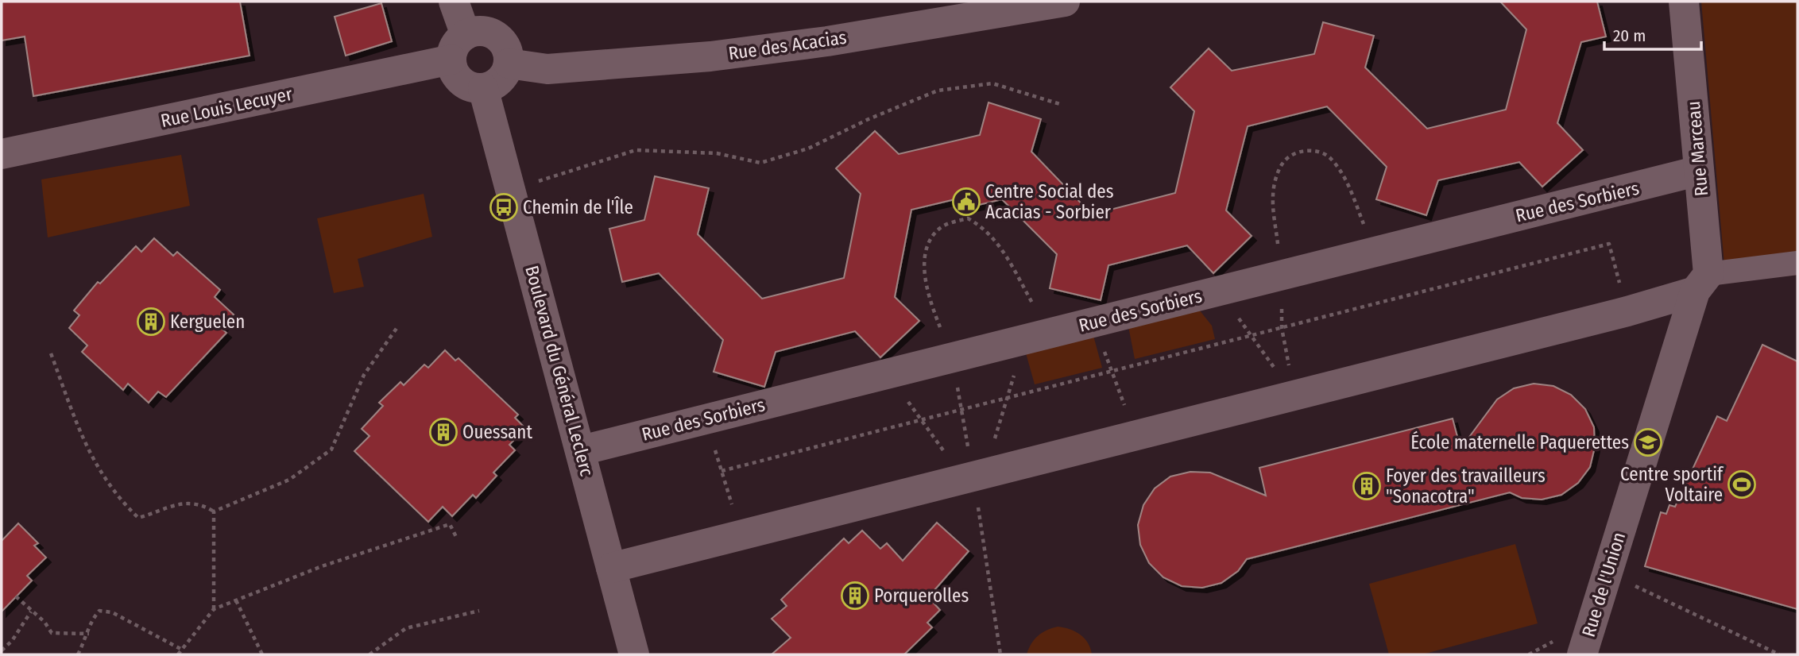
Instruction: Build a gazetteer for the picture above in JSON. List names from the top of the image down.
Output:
{
  "streets": {
    "street": [
      "Rue des Acacias",
      "Rue Louis Lecuyer",
      "Rue Marceau",
      "Rue des Sorbiers",
      "Boulevard du Général Leclerc",
      "Rue de l'Union"
    ]
  },
  "crossings": [
    ["Rue des Acacias", "Rue Louis Lecuyer"],
    ["Rue des Acacias", "Boulevard du Général Leclerc"],
    ["Rue Louis Lecuyer", "Boulevard du Général Leclerc"],
    ["Rue Marceau", "Rue des Sorbiers"],
    ["Rue Marceau", "Rue de l'Union"],
    ["Rue des Sorbiers", "Boulevard du Général Leclerc"]
  ],
  "places": {
    "public building": ["Centre Social des Acacias - Sorbier"],
    "bus stop": ["Chemin de l'Île"],
    "building": [
      "Kerguelen",
      "Ouessant",
      "Foyer des travailleurs \"Sonacotra\"",
      "Porquerolles"
    ],
    "school or university": ["École maternelle Paquerettes"],
    "sports": ["Centre sportif Voltaire"]
  },
  "scale_bar": "20 m"
}
